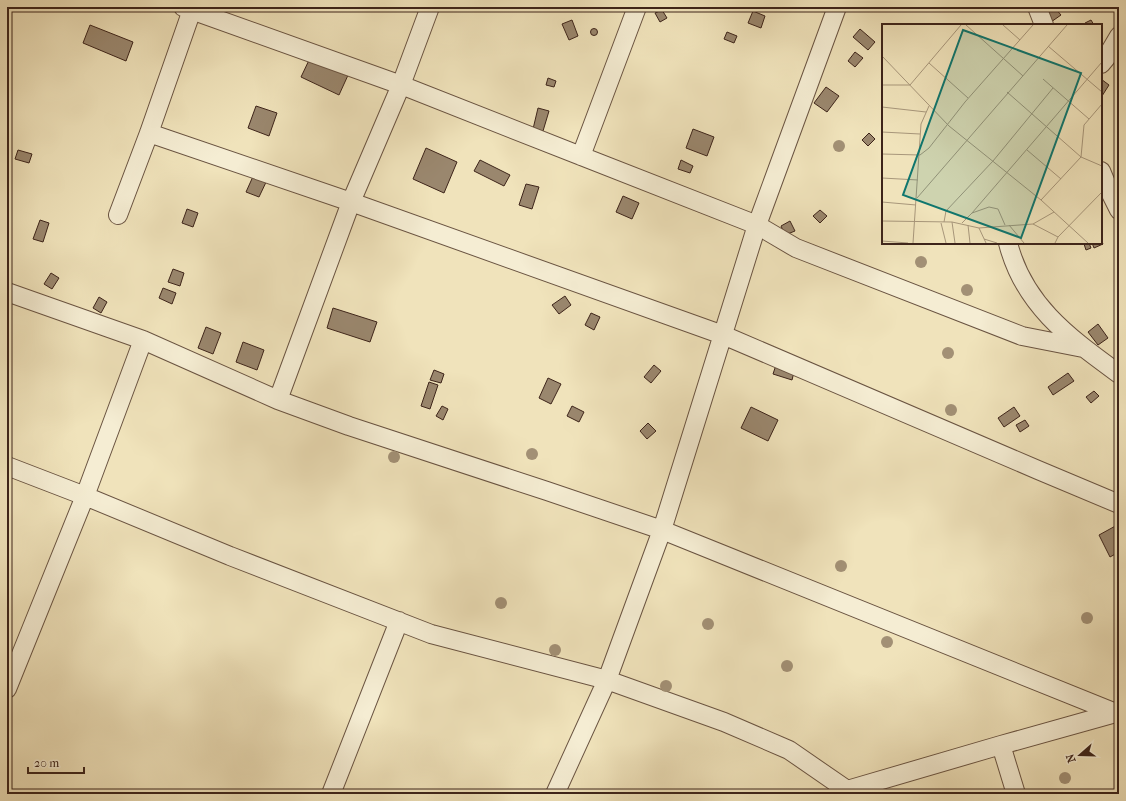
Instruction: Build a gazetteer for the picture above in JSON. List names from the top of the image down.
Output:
{
  "scale_bar": "20 m",
  "north": "left"
}
